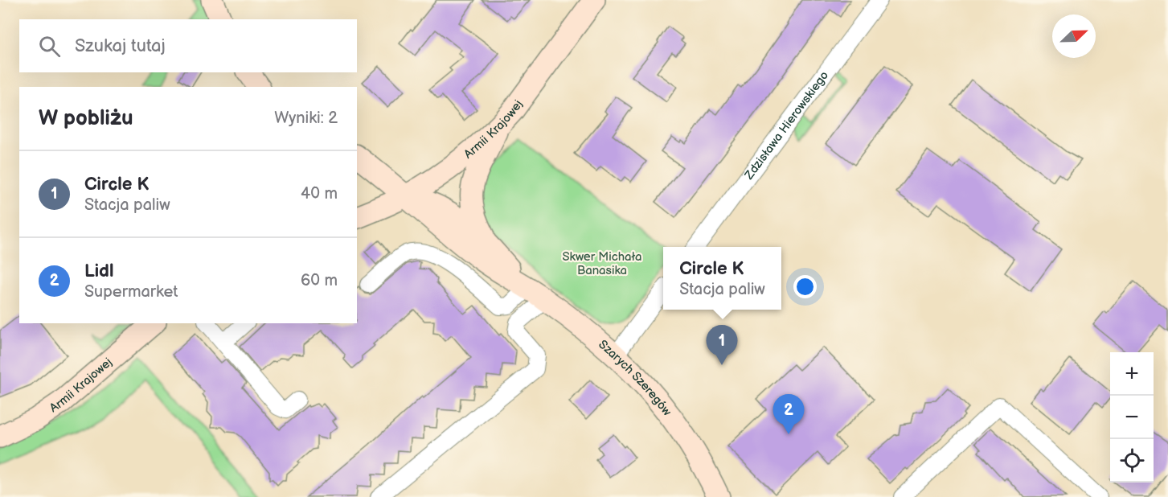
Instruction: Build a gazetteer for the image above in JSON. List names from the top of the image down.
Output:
{
  "streets": {
    "street": ["Zdzisława Hierowskiego", "Armii Krajowej", "Szarych Szeregów"]
  },
  "crossings": [
    ["Armii Krajowej", "Szarych Szeregów"]
  ],
  "parks": ["Skwer Michała Banasika"],
  "north": "top right",
  "page": {
    "search": "Szukaj tutaj",
    "heading": ["W pobliżu", "Wyniki: 2"],
    "list": [
      {
        "mark": "1",
        "name": "Circle K",
        "note": "Stacja paliw",
        "value": "40 m"
      },
      {
        "mark": "2",
        "name": "Lidl",
        "note": "Supermarket",
        "value": "60 m"
      }
    ],
    "popup": ["Circle K", "Stacja paliw"],
    "pins": ["1", "2"],
    "map_buttons": ["+", "−"]
  }
}
